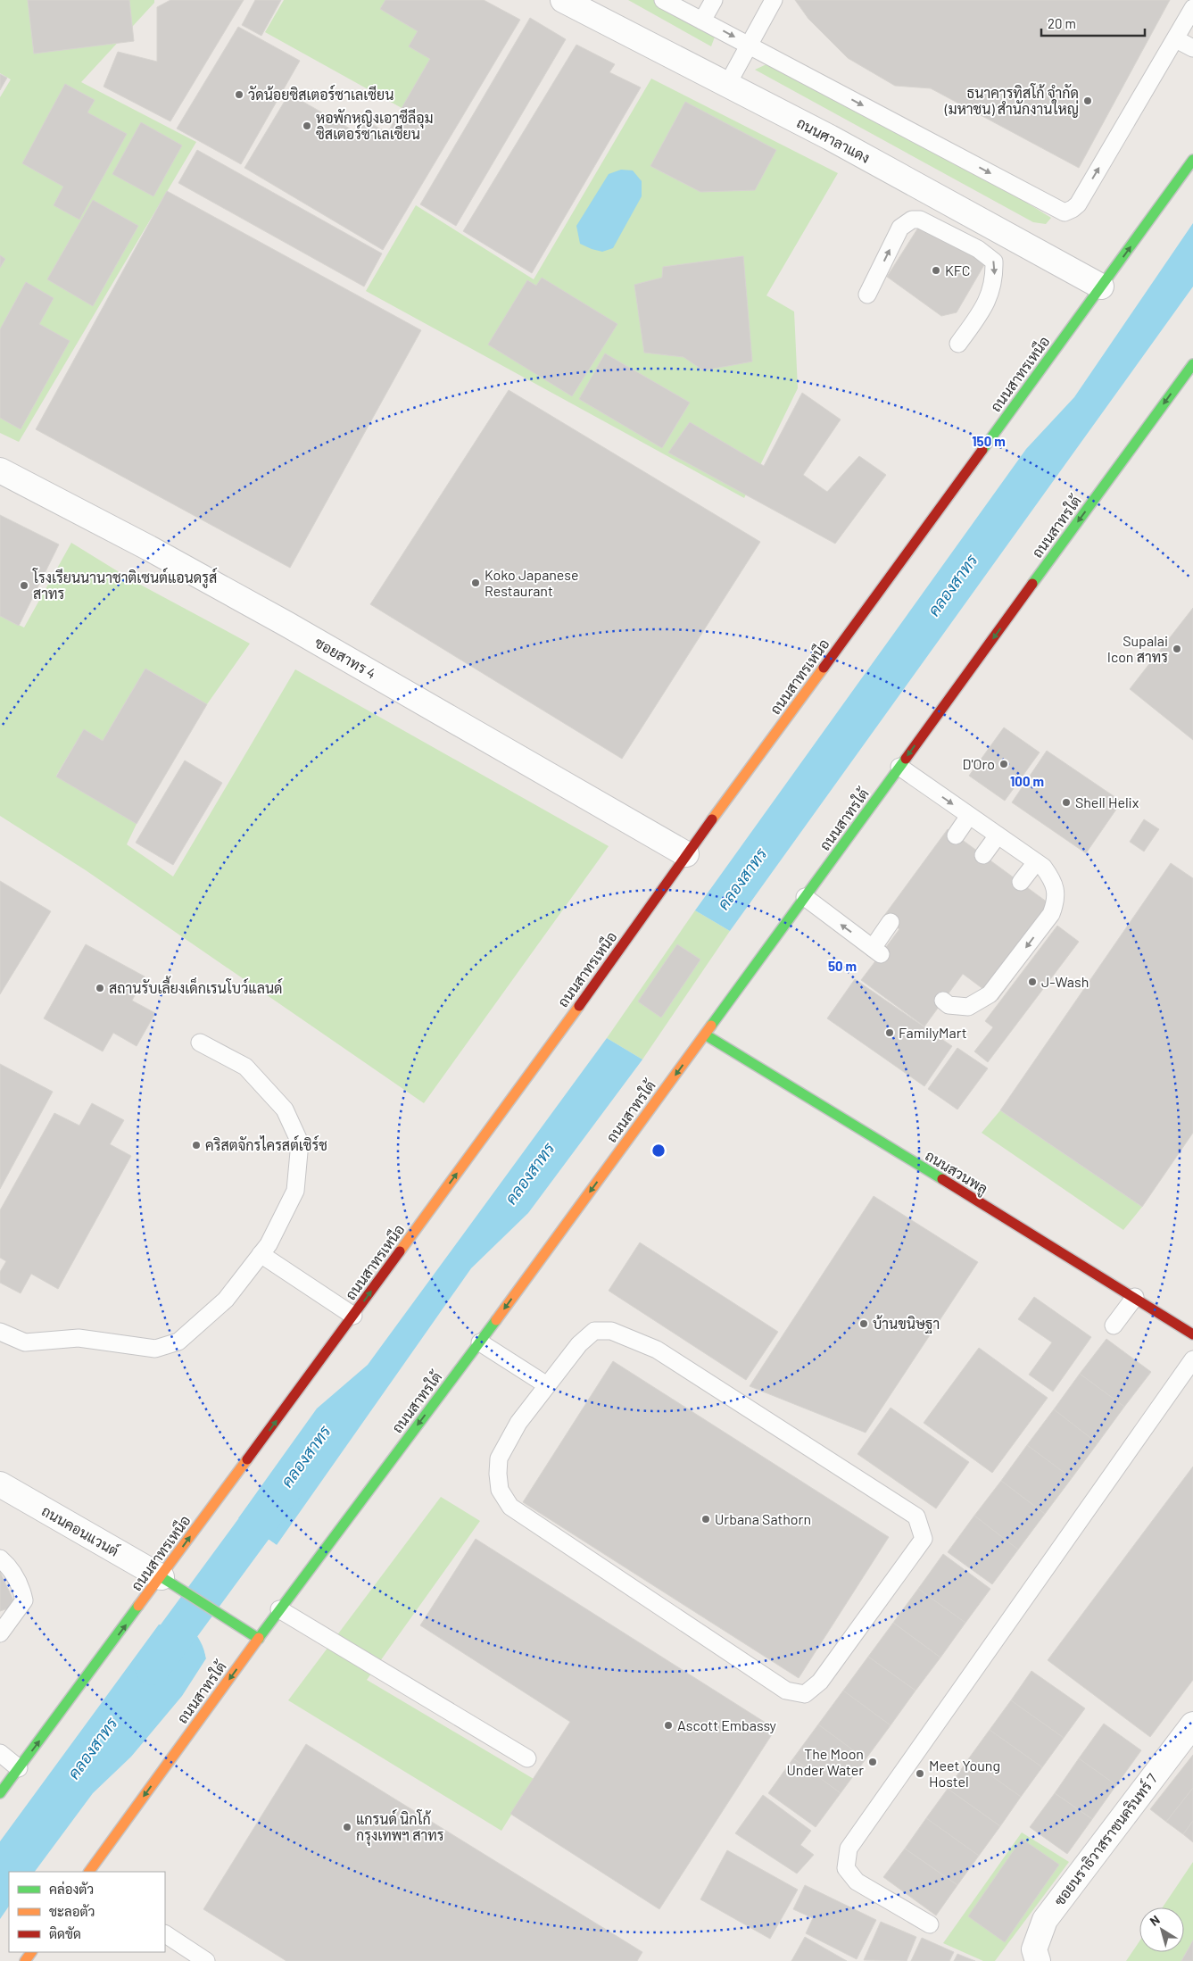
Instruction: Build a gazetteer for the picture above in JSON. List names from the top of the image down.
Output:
{
  "streets": {
    "main road": ["ถนนสาทรเหนือ", "ถนนสาทรใต้", "ถนนสวนพลู"],
    "street": [
      "ถนนศาลาแดง",
      "ซอยสาทร 4",
      "ถนนคอนแวนต์",
      "ซอยนราธิวาสราชนครินทร์ 7"
    ]
  },
  "crossings": [
    ["ถนนศาลาแดง", "ถนนสาทรเหนือ"],
    ["ถนนสาทรเหนือ", "ซอยสาทร 4"],
    ["ถนนสาทรเหนือ", "ถนนคอนแวนต์"],
    ["ถนนสาทรใต้", "ถนนสวนพลู"]
  ],
  "one_way": ["ถนนสาทรเหนือ", "ถนนสาทรใต้"],
  "water": ["คลองสาทร"],
  "places": [
    "วัดน้อยซิสเตอร์ซาเลเซียน",
    "ธนาคารทิสโก้ จำกัด (มหาชน) สำนักงานใหญ่",
    "หอพักหญิงเอาซีลีอุม ซิสเตอร์ซาเลเซียน",
    "KFC",
    "Koko Japanese Restaurant",
    "โรงเรียนนานาชาติเซนต์แอนดรูส์ สาทร",
    "Supalai Icon สาทร",
    "D'Oro",
    "Shell Helix",
    "J-Wash",
    "สถานรับเลี้ยงเด็กเรนโบว์แลนด์",
    "FamilyMart",
    "คริสตจักรไครสต์เชิร์ช",
    "บ้านขนิษฐา",
    "Urbana Sathorn",
    "Ascott Embassy",
    "The Moon Under Water",
    "Meet Young Hostel",
    "แกรนด์ นิกโก้ กรุงเทพฯ สาทร"
  ],
  "legend": ["คล่องตัว", "ชะลอตัว", "ติดขัด"],
  "scale_bar": "20 m",
  "north": "top left",
  "rings": ["150 m", "100 m", "50 m"]
}
